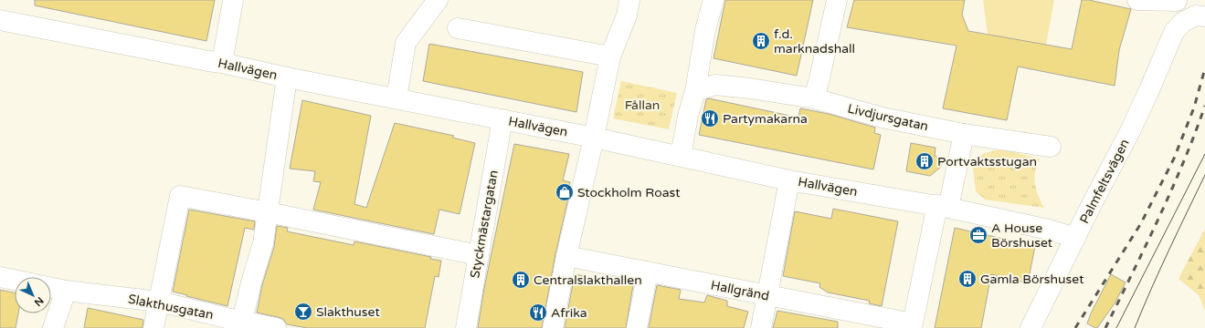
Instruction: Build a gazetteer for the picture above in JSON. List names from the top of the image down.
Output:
{
  "streets": {
    "street": [
      "Hallvägen",
      "Livdjursgatan",
      "Palmfeltsvägen",
      "Styckmästargatan",
      "Hallgränd",
      "Slakthusgatan"
    ]
  },
  "crossings": [
    ["Hallvägen", "Palmfeltsvägen"],
    ["Hallvägen", "Styckmästargatan"],
    ["Hallvägen", "Hallgränd"]
  ],
  "parks": ["Fållan"],
  "places": {
    "building": [
      "f.d. marknadshall",
      "Portvaktsstugan",
      "Gamla Börshuset",
      "Centralslakthallen"
    ],
    "restaurant": ["Partymakarna", "Afrika"],
    "shop": ["Stockholm Roast"],
    "office": ["A House Börshuset"],
    "bar": ["Slakthuset"]
  },
  "north": "bottom right"
}
